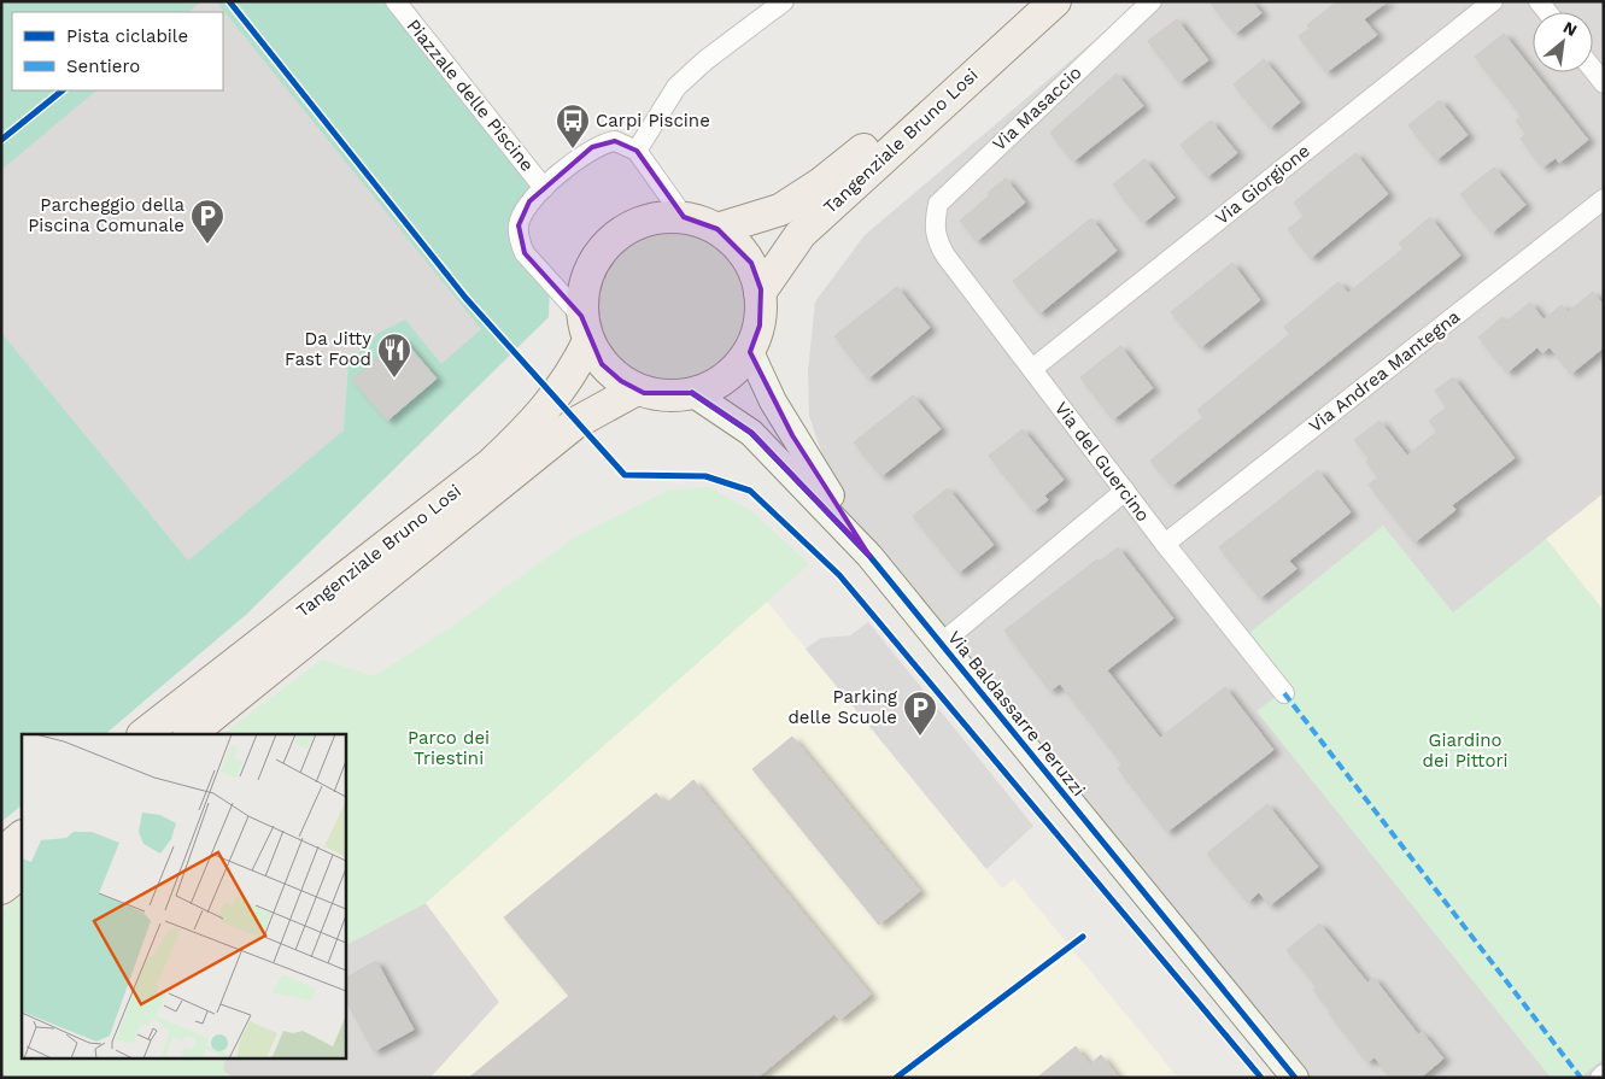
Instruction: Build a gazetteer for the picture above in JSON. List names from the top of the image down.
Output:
{
  "streets": {
    "main road": ["Tangenziale Bruno Losi"],
    "street": [
      "Piazzale delle Piscine",
      "Via Masaccio",
      "Via Giorgione",
      "Via Andrea Mantegna",
      "Via del Guercino",
      "Via Baldassarre Peruzzi"
    ]
  },
  "crossings": [
    ["Via Masaccio", "Via del Guercino"],
    ["Tangenziale Bruno Losi", "Via Baldassarre Peruzzi"],
    ["Via Giorgione", "Via del Guercino"],
    ["Via Andrea Mantegna", "Via del Guercino"]
  ],
  "parks": ["Parco dei Triestini", "Giardino dei Pittori"],
  "places": {
    "bus stop": ["Carpi Piscine"],
    "parking": ["Parcheggio della Piscina Comunale", "Parking delle Scuole"],
    "restaurant": ["Da Jitty Fast Food"]
  },
  "legend": ["Pista ciclabile", "Sentiero"],
  "north": "top right"
}
